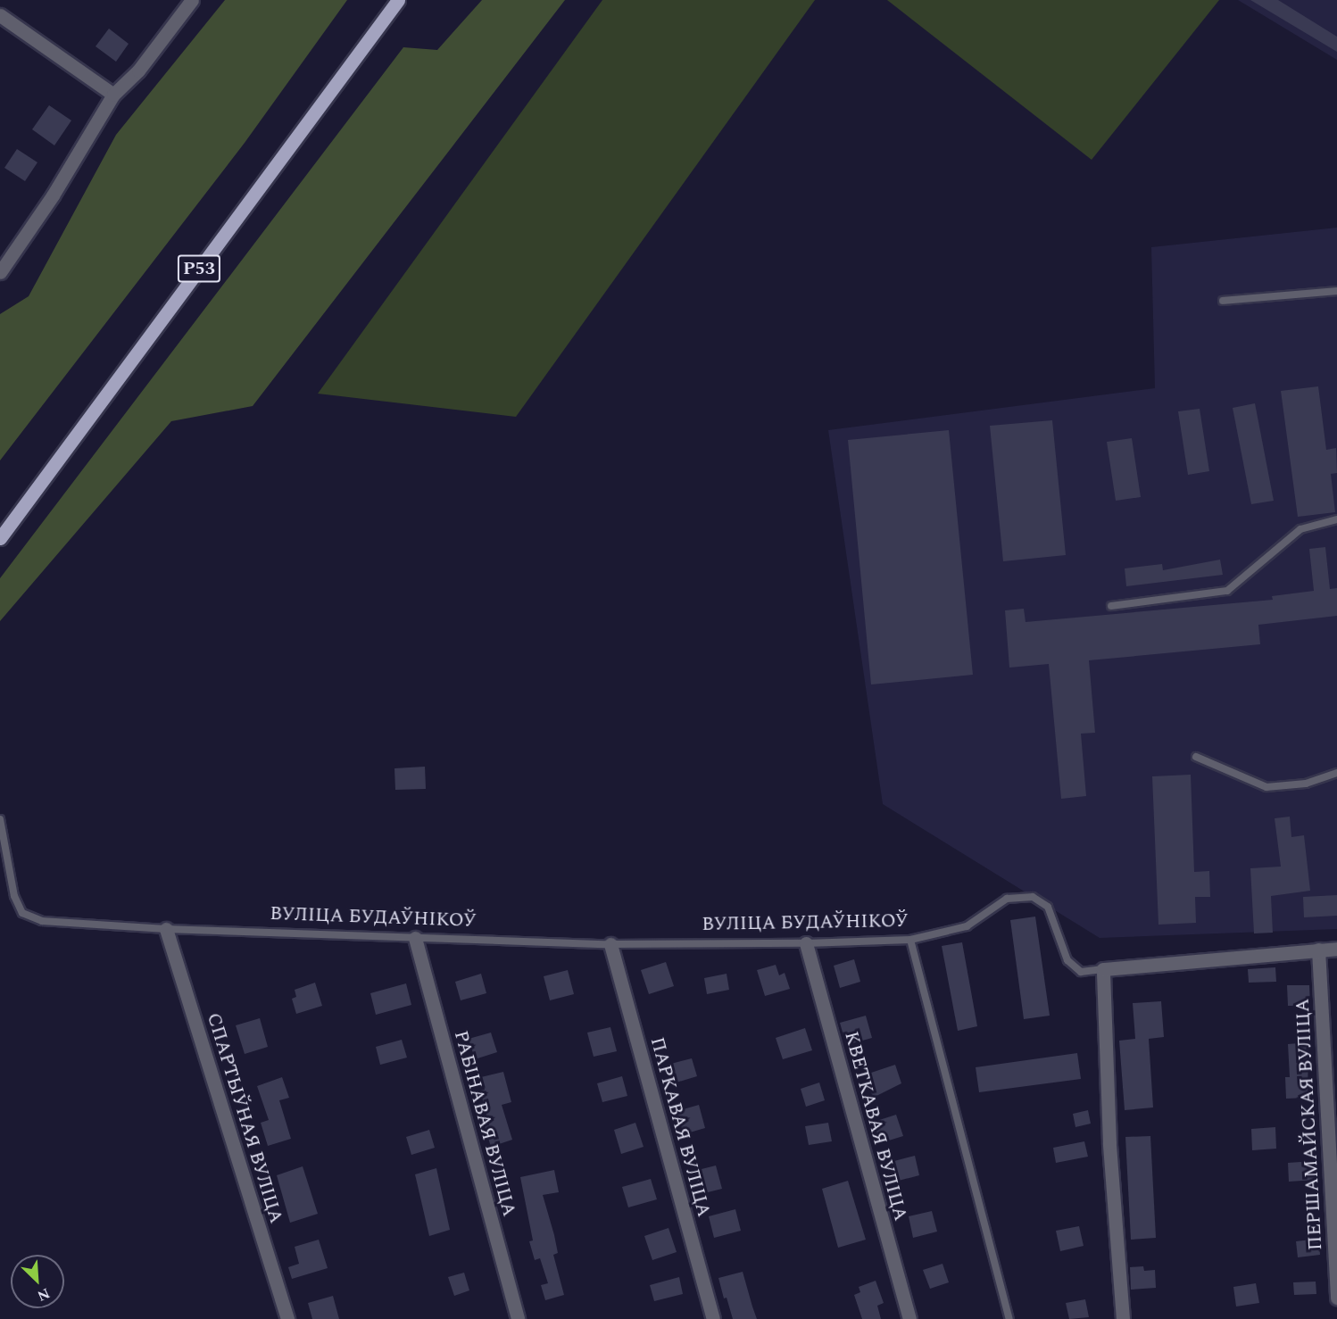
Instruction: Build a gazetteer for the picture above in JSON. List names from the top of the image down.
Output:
{
  "streets": {
    "main road": ["Р53"],
    "street": [
      "СПАРТЫЎНАЯ ВУЛІЦА",
      "РАБІНАВАЯ ВУЛІЦА",
      "ПЕРШАМАЙСКАЯ ВУЛІЦА",
      "КВЕТКАВАЯ ВУЛІЦА",
      "ПАРКАВАЯ ВУЛІЦА"
    ],
    "lane": ["ВУЛІЦА БУДАЎНІКОЎ"]
  },
  "crossings": [
    ["ВУЛІЦА БУДАЎНІКОЎ", "СПАРТЫЎНАЯ ВУЛІЦА"],
    ["ВУЛІЦА БУДАЎНІКОЎ", "РАБІНАВАЯ ВУЛІЦА"],
    ["ВУЛІЦА БУДАЎНІКОЎ", "КВЕТКАВАЯ ВУЛІЦА"],
    ["ВУЛІЦА БУДАЎНІКОЎ", "ПАРКАВАЯ ВУЛІЦА"]
  ],
  "north": "bottom right"
}
